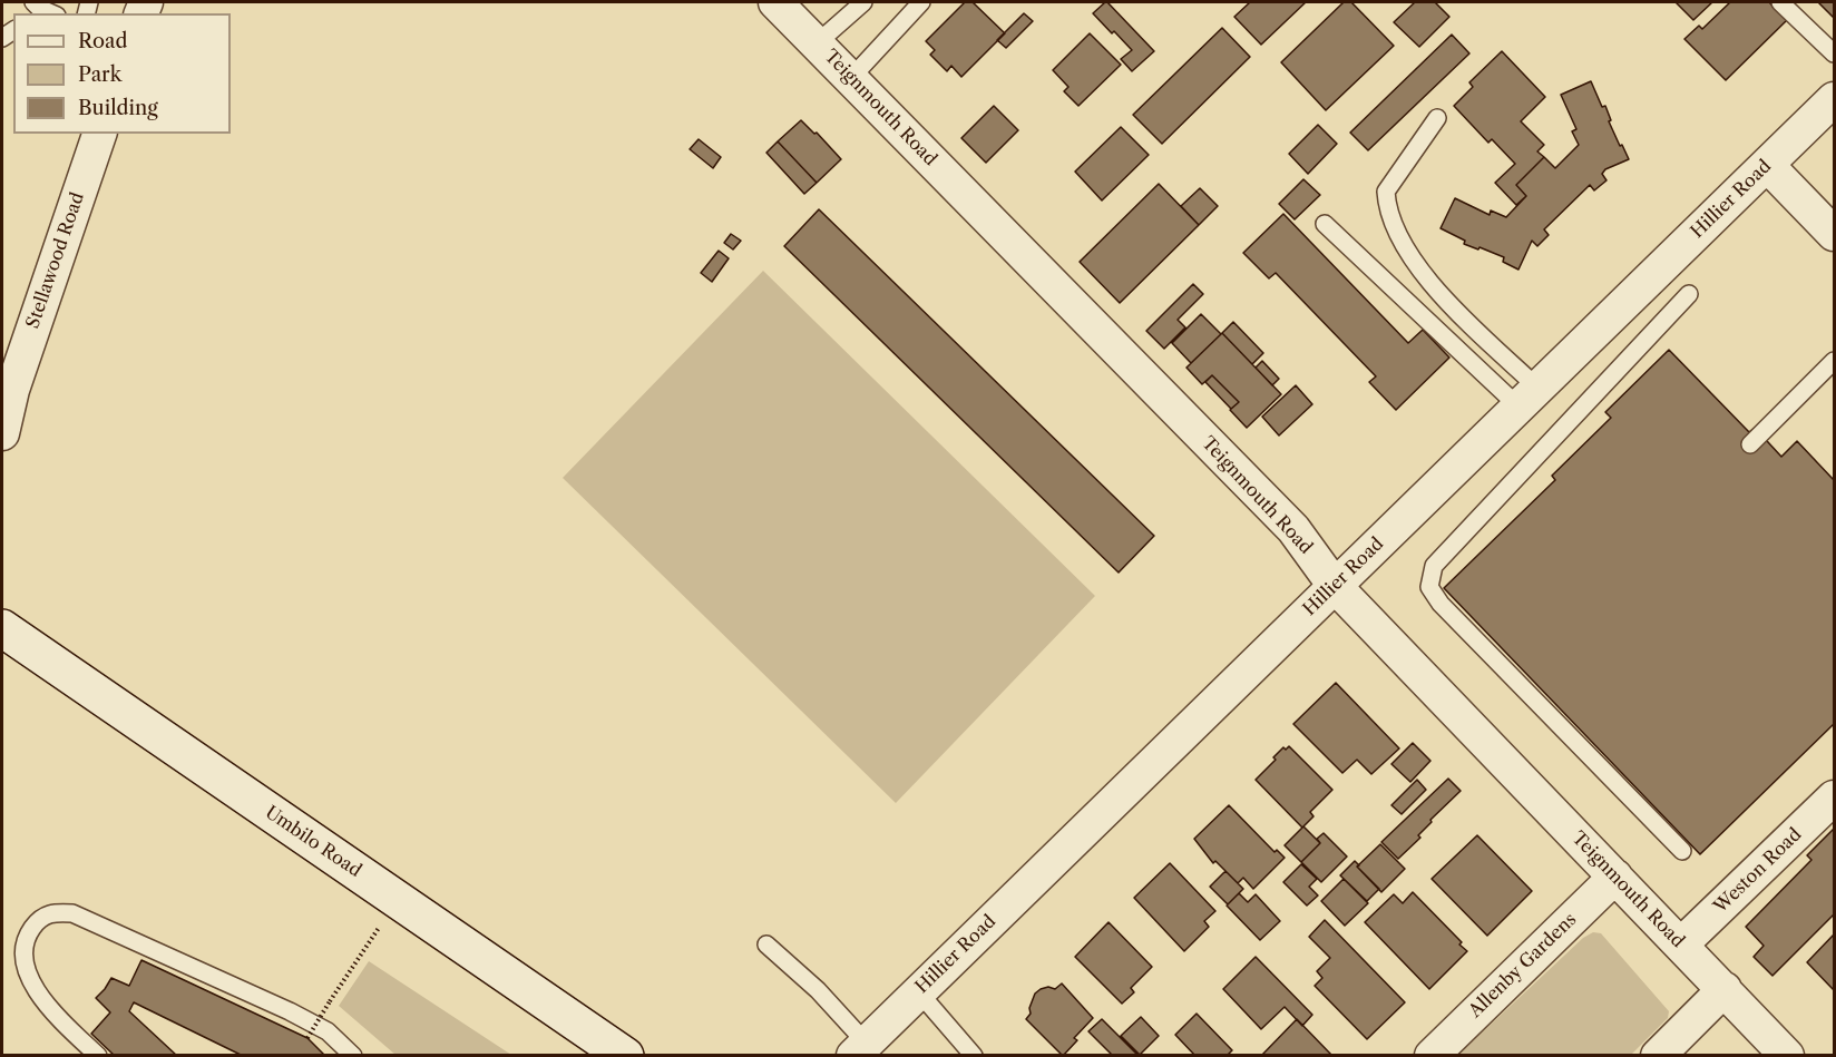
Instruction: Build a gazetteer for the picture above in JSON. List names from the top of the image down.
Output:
{
  "streets": {
    "main road": ["Umbilo Road"],
    "street": [
      "Teignmouth Road",
      "Hillier Road",
      "Stellawood Road",
      "Weston Road",
      "Allenby Gardens"
    ]
  },
  "crossings": [
    ["Teignmouth Road", "Hillier Road"],
    ["Teignmouth Road", "Weston Road"],
    ["Teignmouth Road", "Allenby Gardens"]
  ],
  "legend": ["Road", "Park", "Building"]
}
